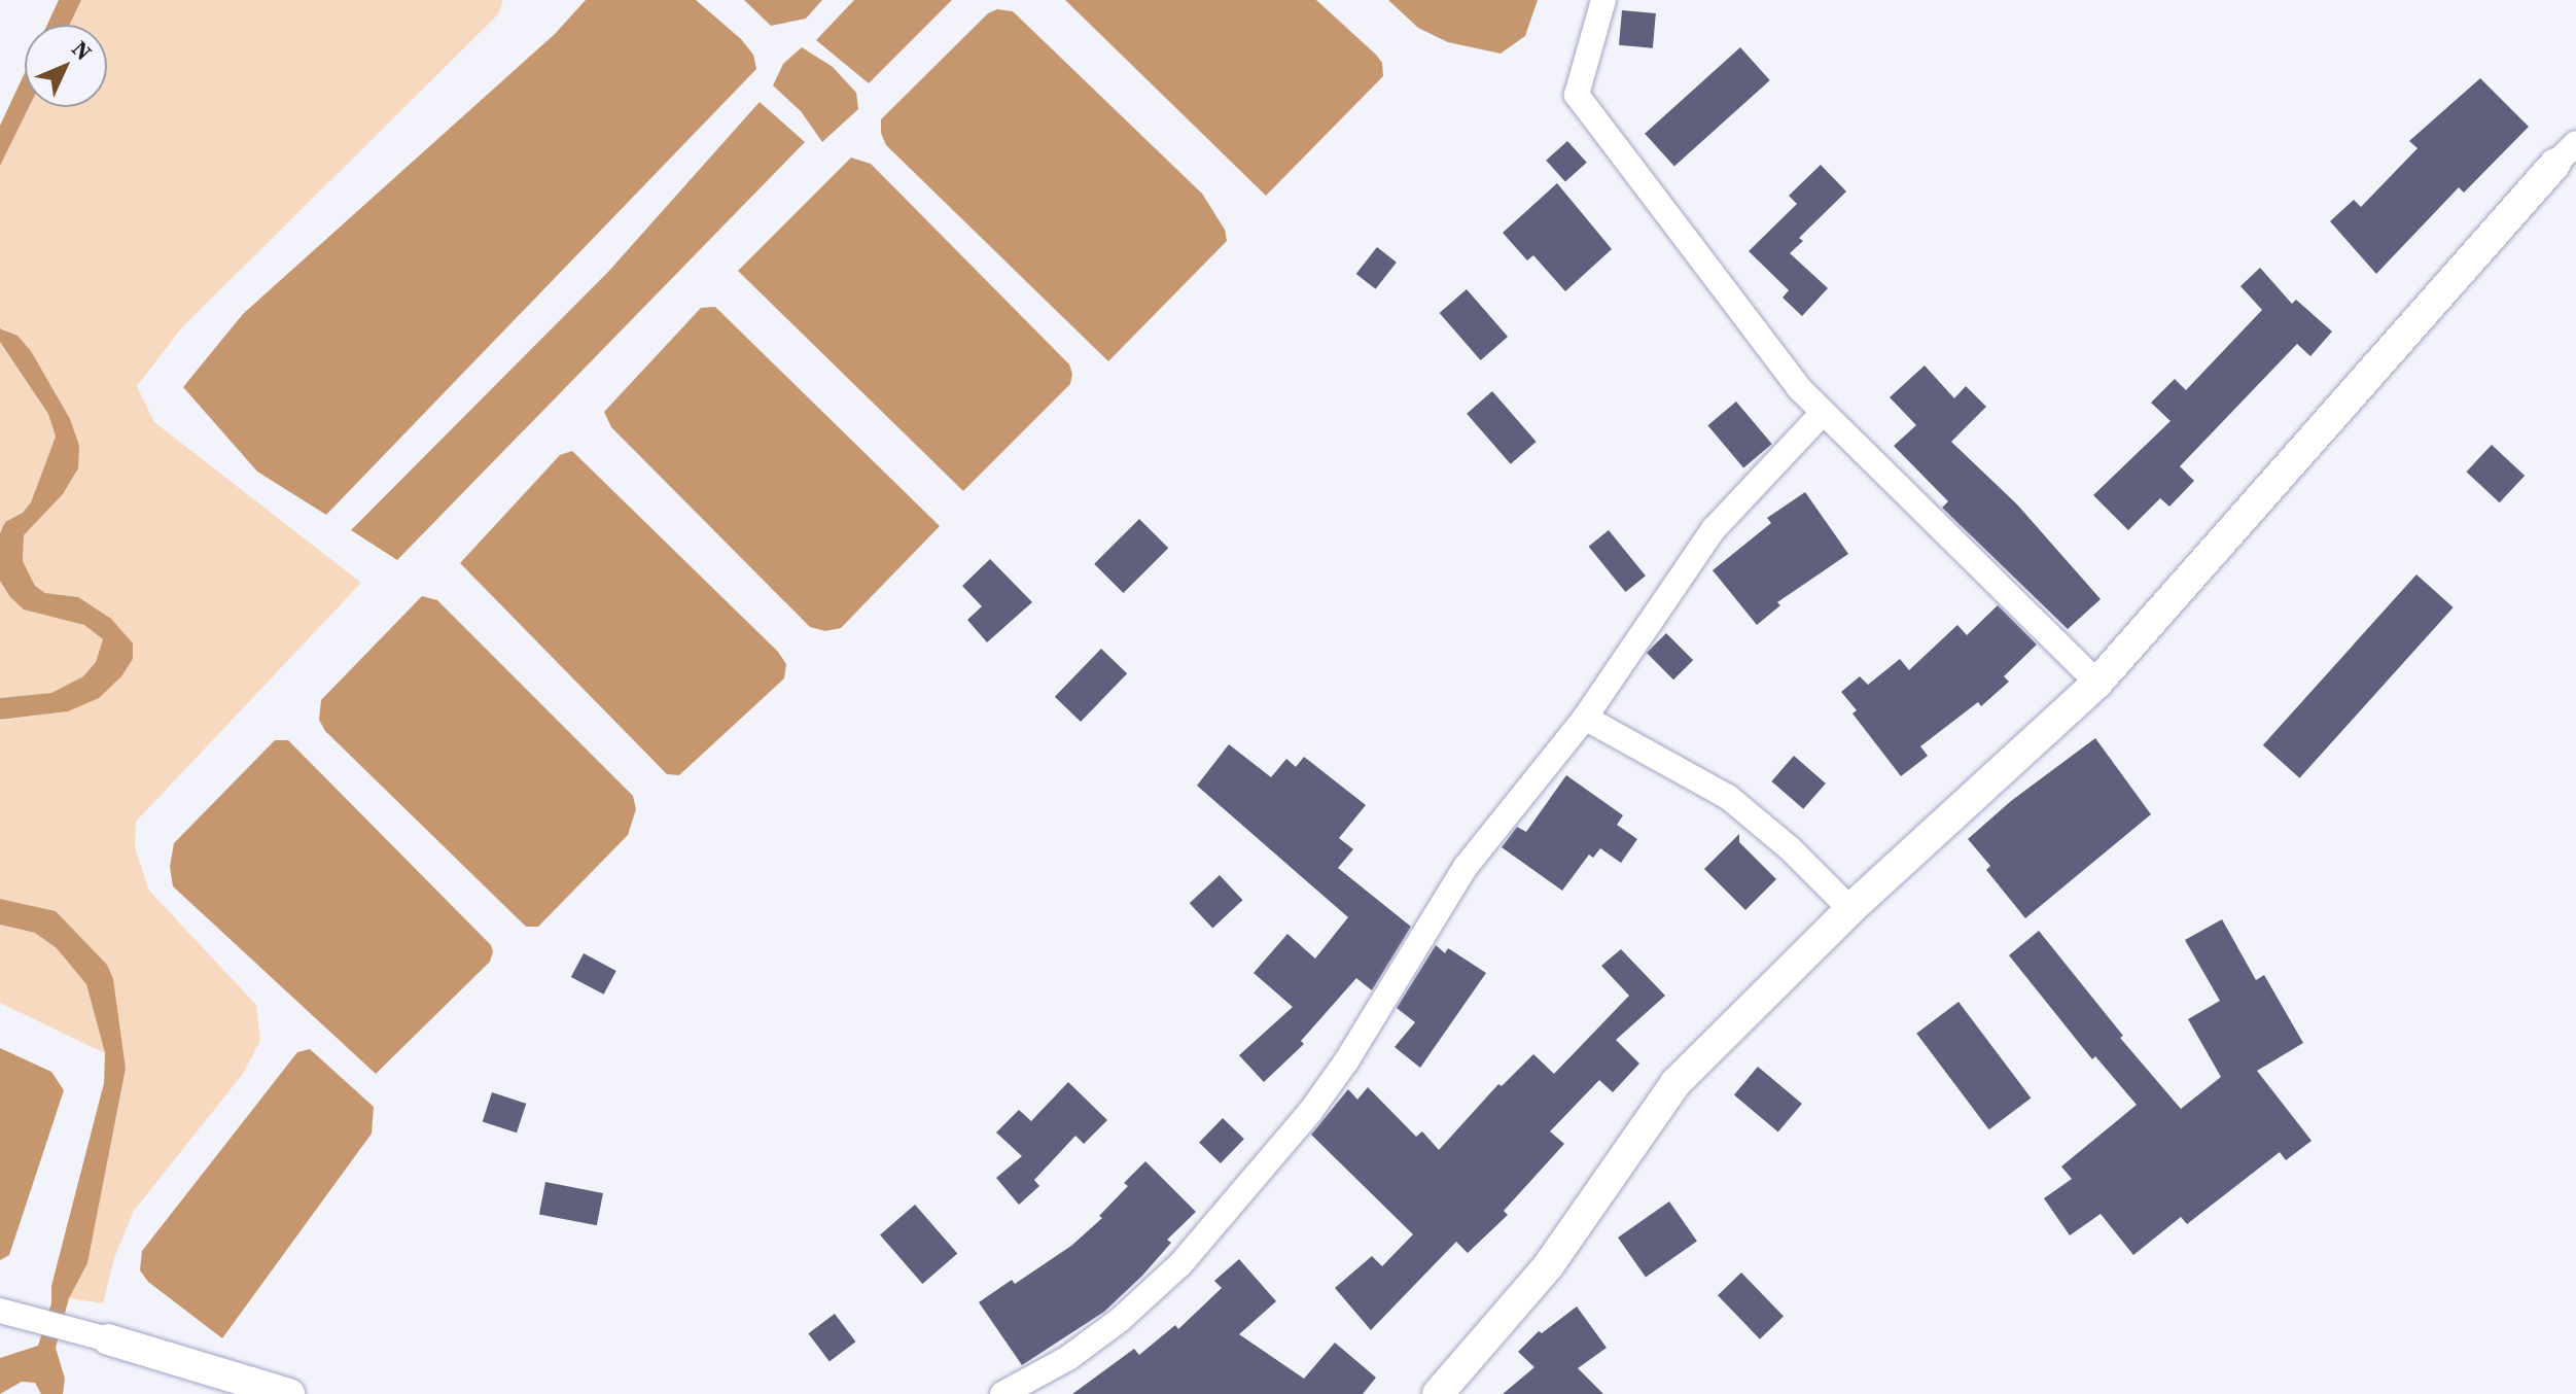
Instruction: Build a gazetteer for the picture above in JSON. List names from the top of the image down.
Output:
{
  "north": "top right"
}
